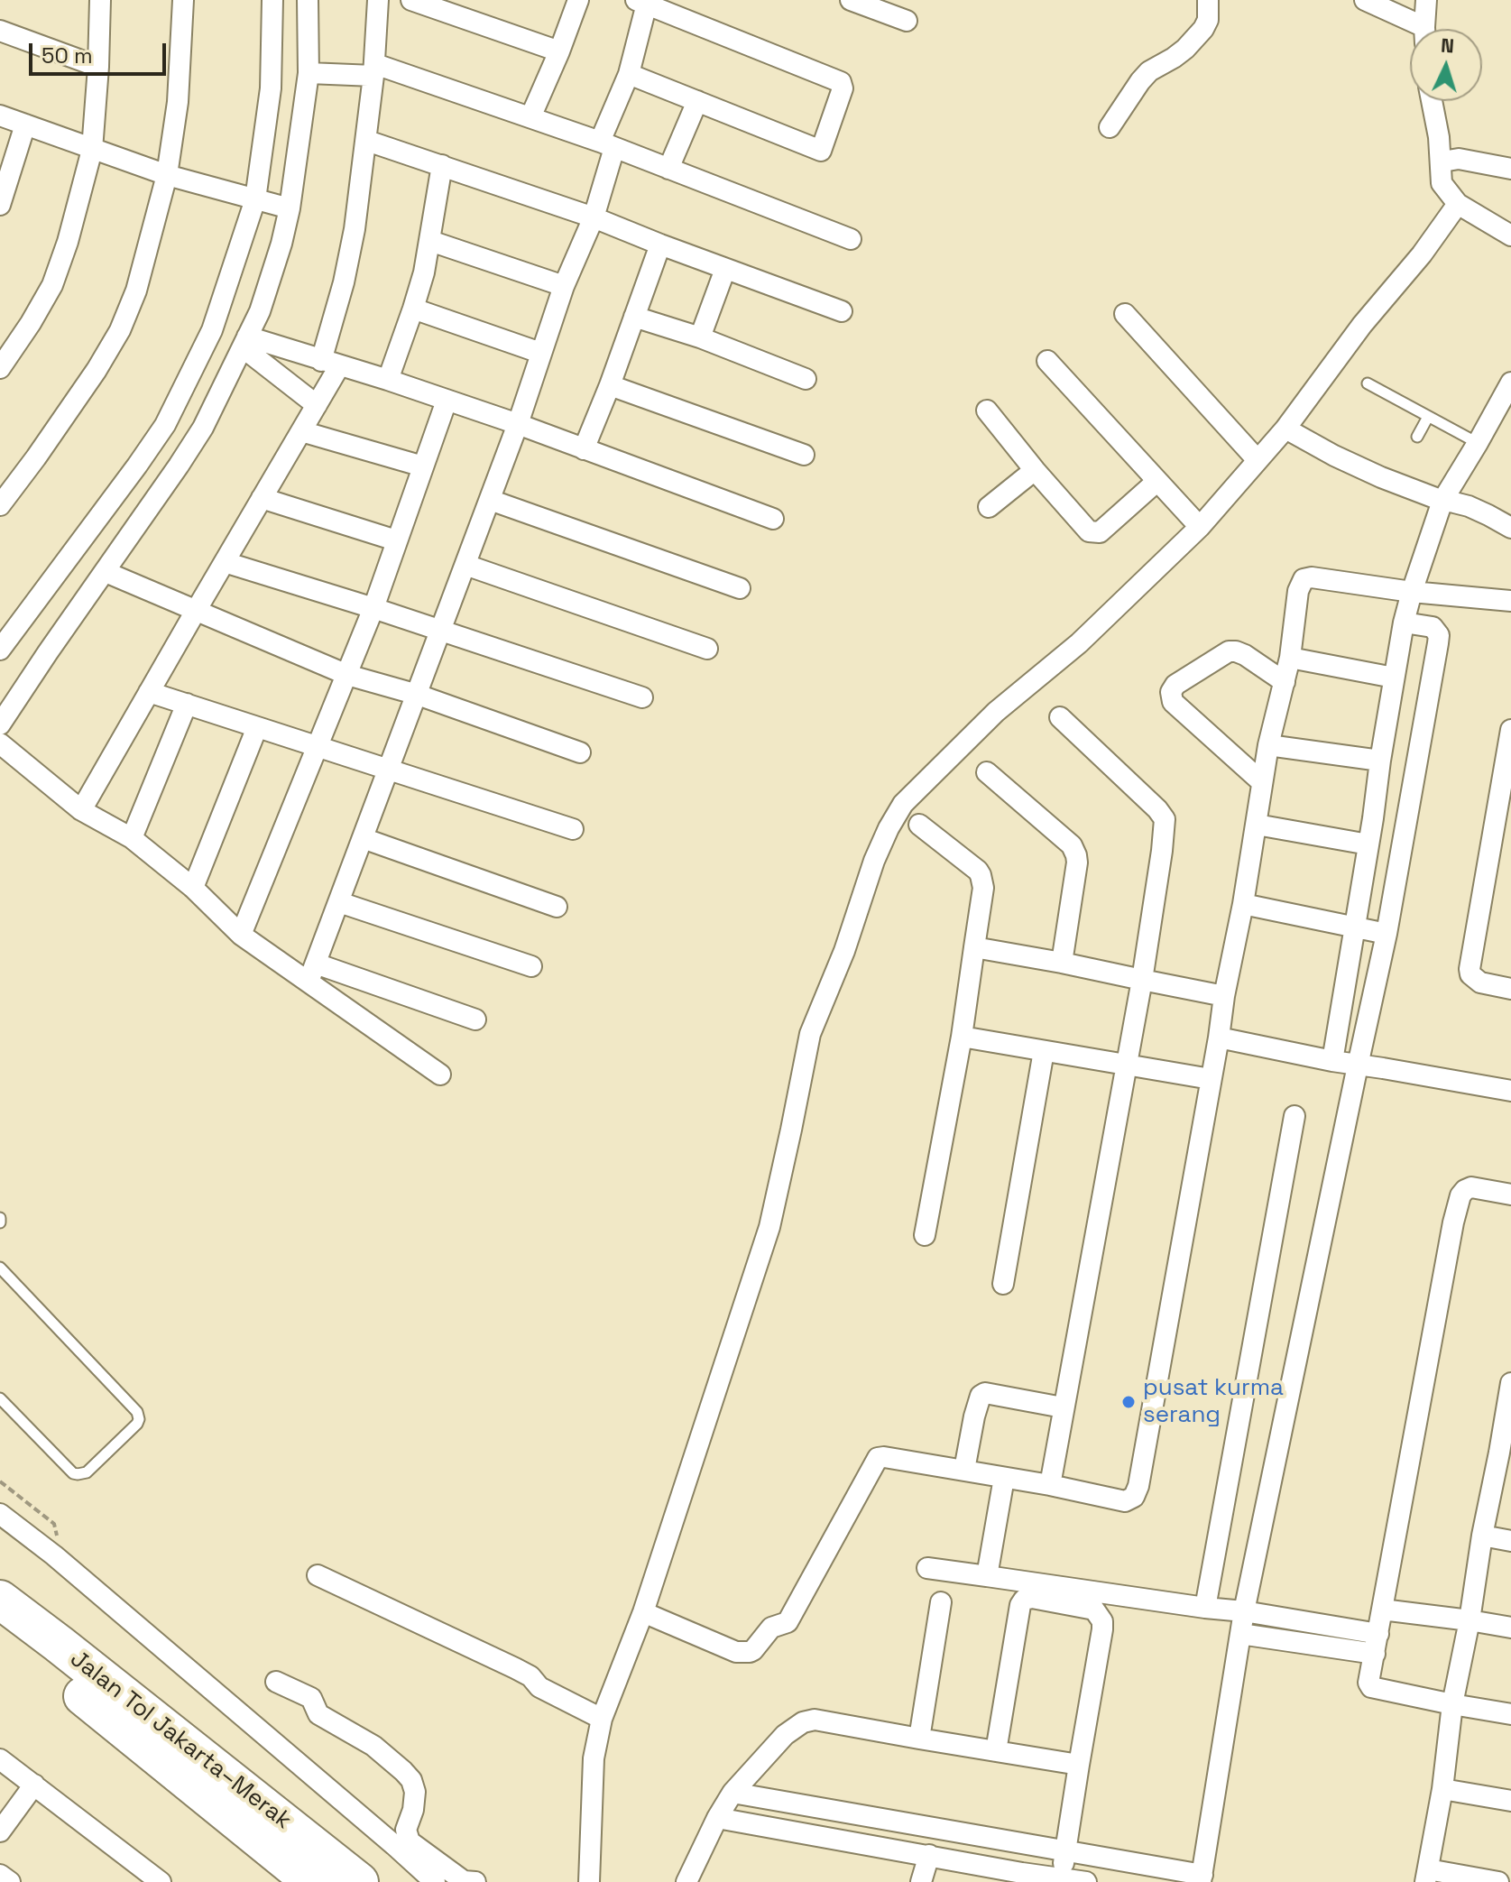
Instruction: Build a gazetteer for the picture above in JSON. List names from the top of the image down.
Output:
{
  "streets": {
    "highway": ["Jalan Tol Jakarta–Merak"]
  },
  "places": ["pusat kurma serang"],
  "scale_bar": "50 m",
  "north": "top"
}
